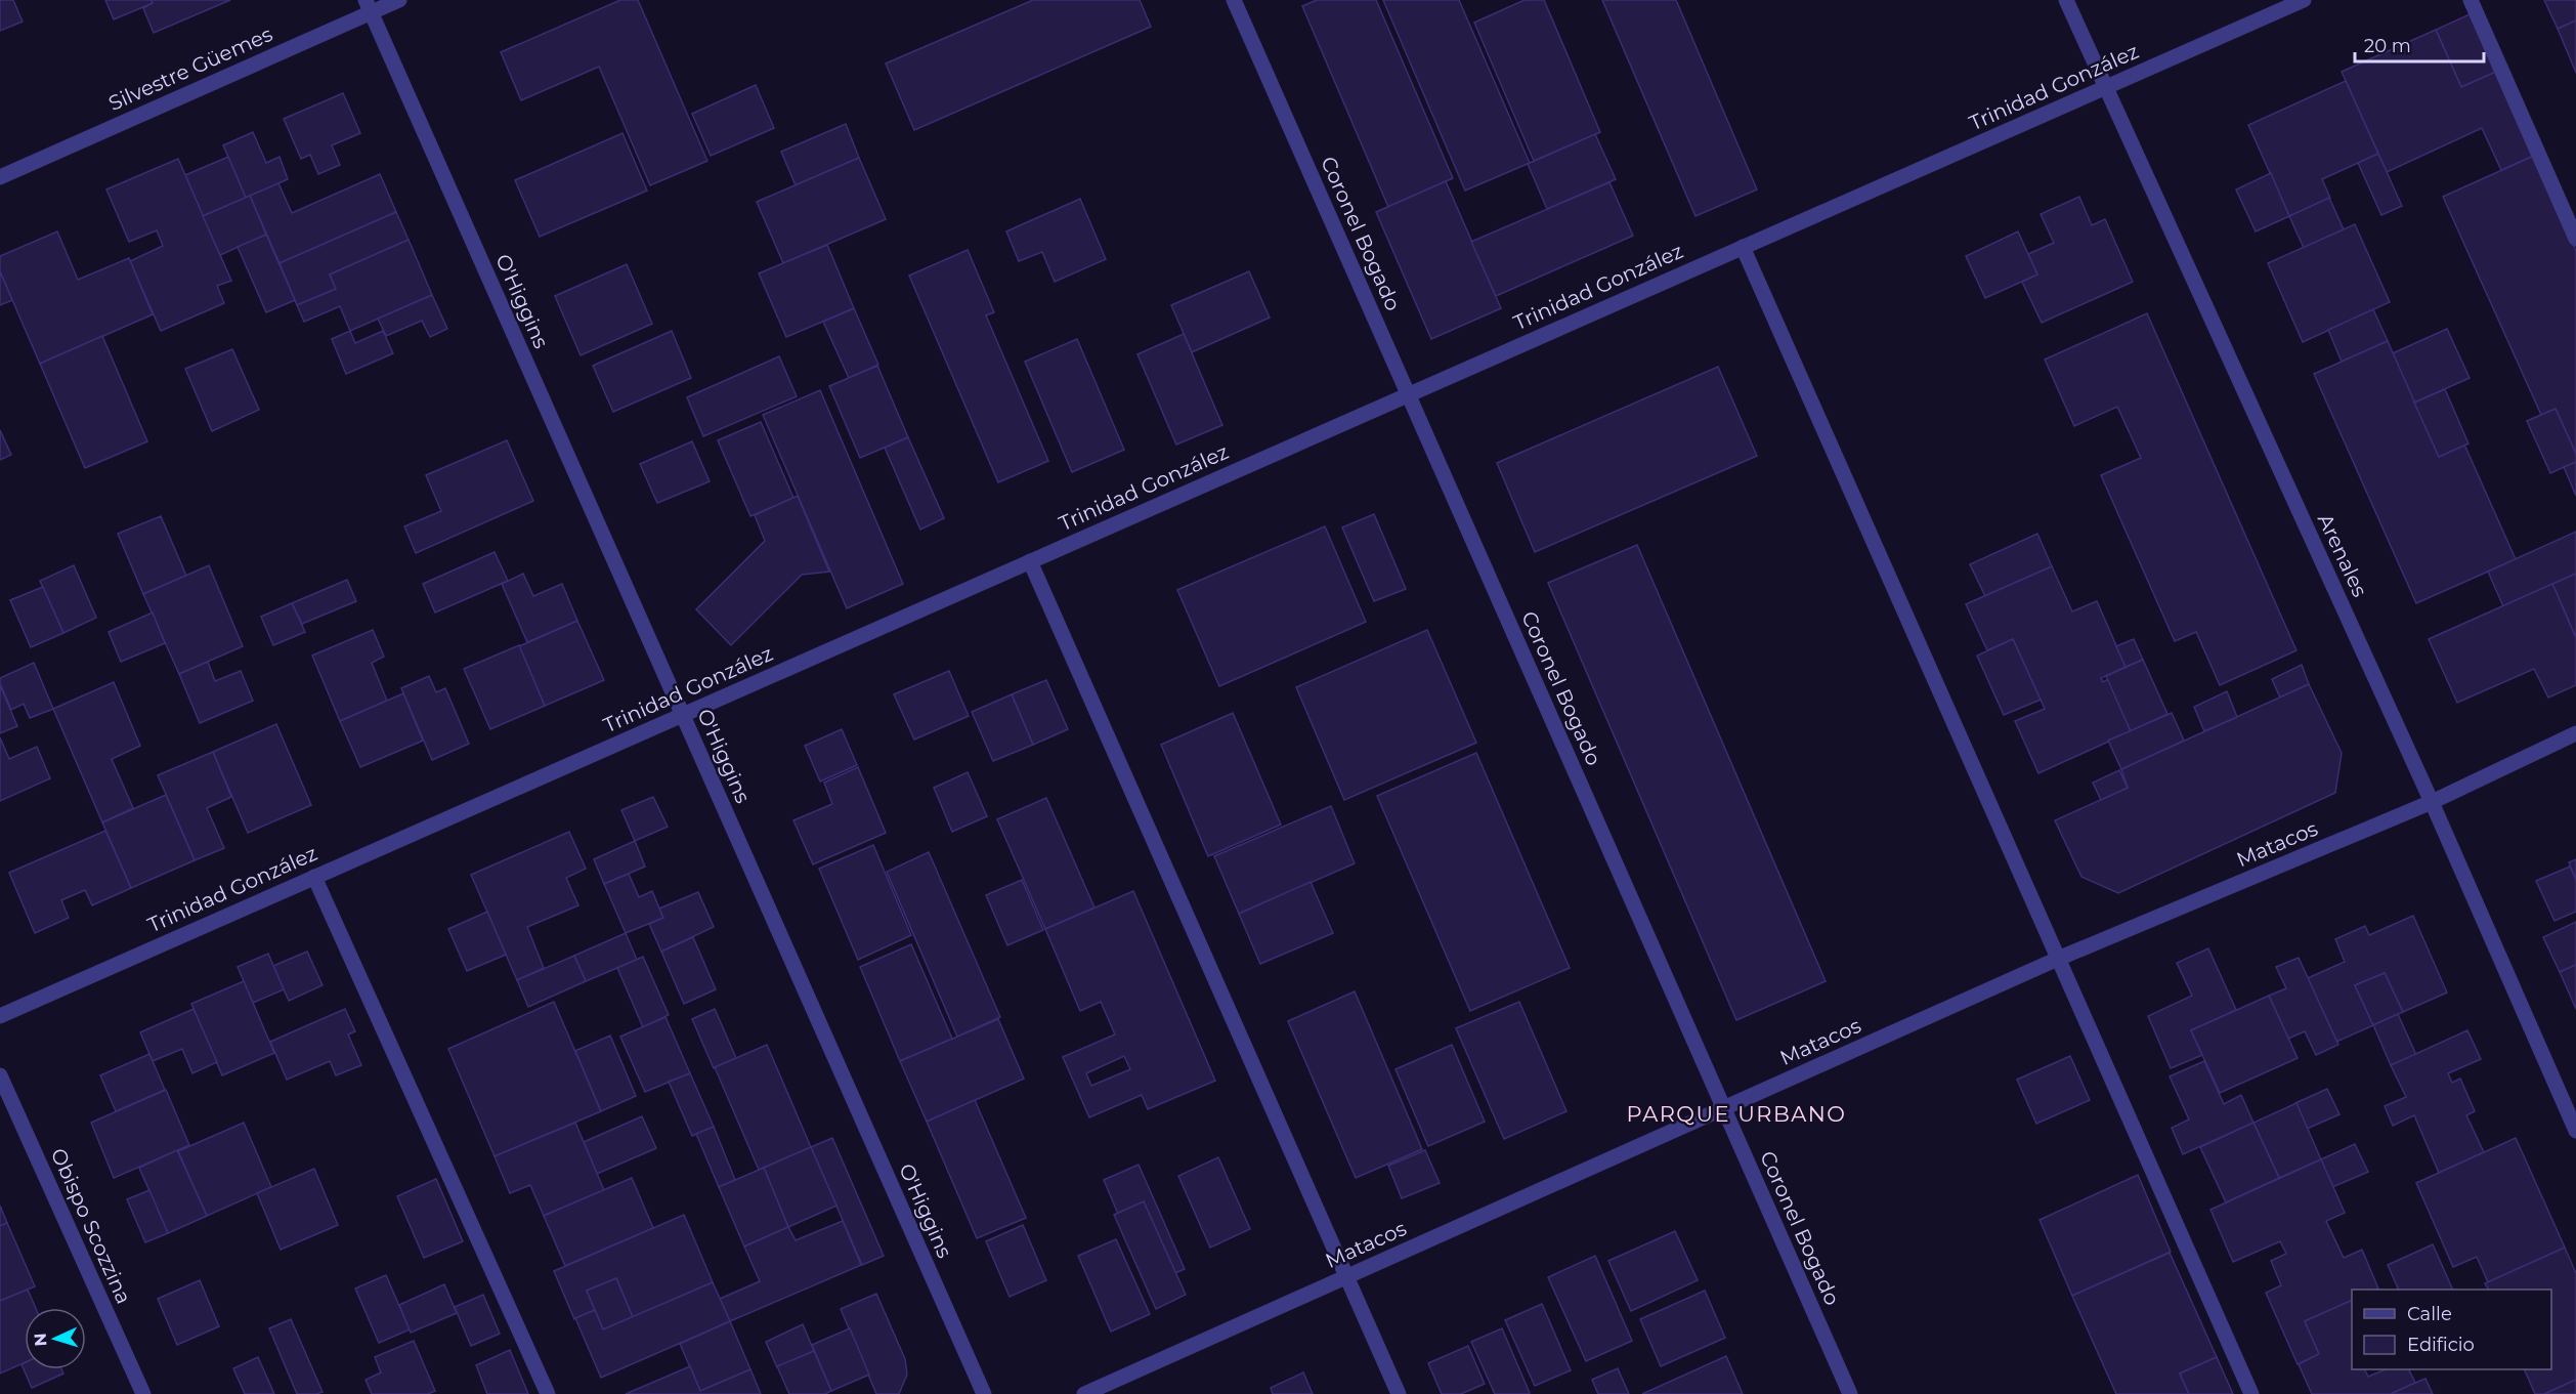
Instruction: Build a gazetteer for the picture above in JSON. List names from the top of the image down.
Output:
{
  "streets": {
    "street": [
      "Silvestre Güemes",
      "Trinidad González",
      "Coronel Bogado",
      "O'Higgins",
      "Arenales",
      "Matacos",
      "Obispo Scozzina"
    ]
  },
  "crossings": [
    ["Silvestre Güemes", "O'Higgins"],
    ["Trinidad González", "Coronel Bogado"],
    ["Trinidad González", "O'Higgins"],
    ["Trinidad González", "Arenales"],
    ["Coronel Bogado", "Matacos"],
    ["Arenales", "Matacos"]
  ],
  "districts": ["PARQUE URBANO"],
  "legend": ["Calle", "Edificio"],
  "scale_bar": "20 m",
  "north": "left"
}
